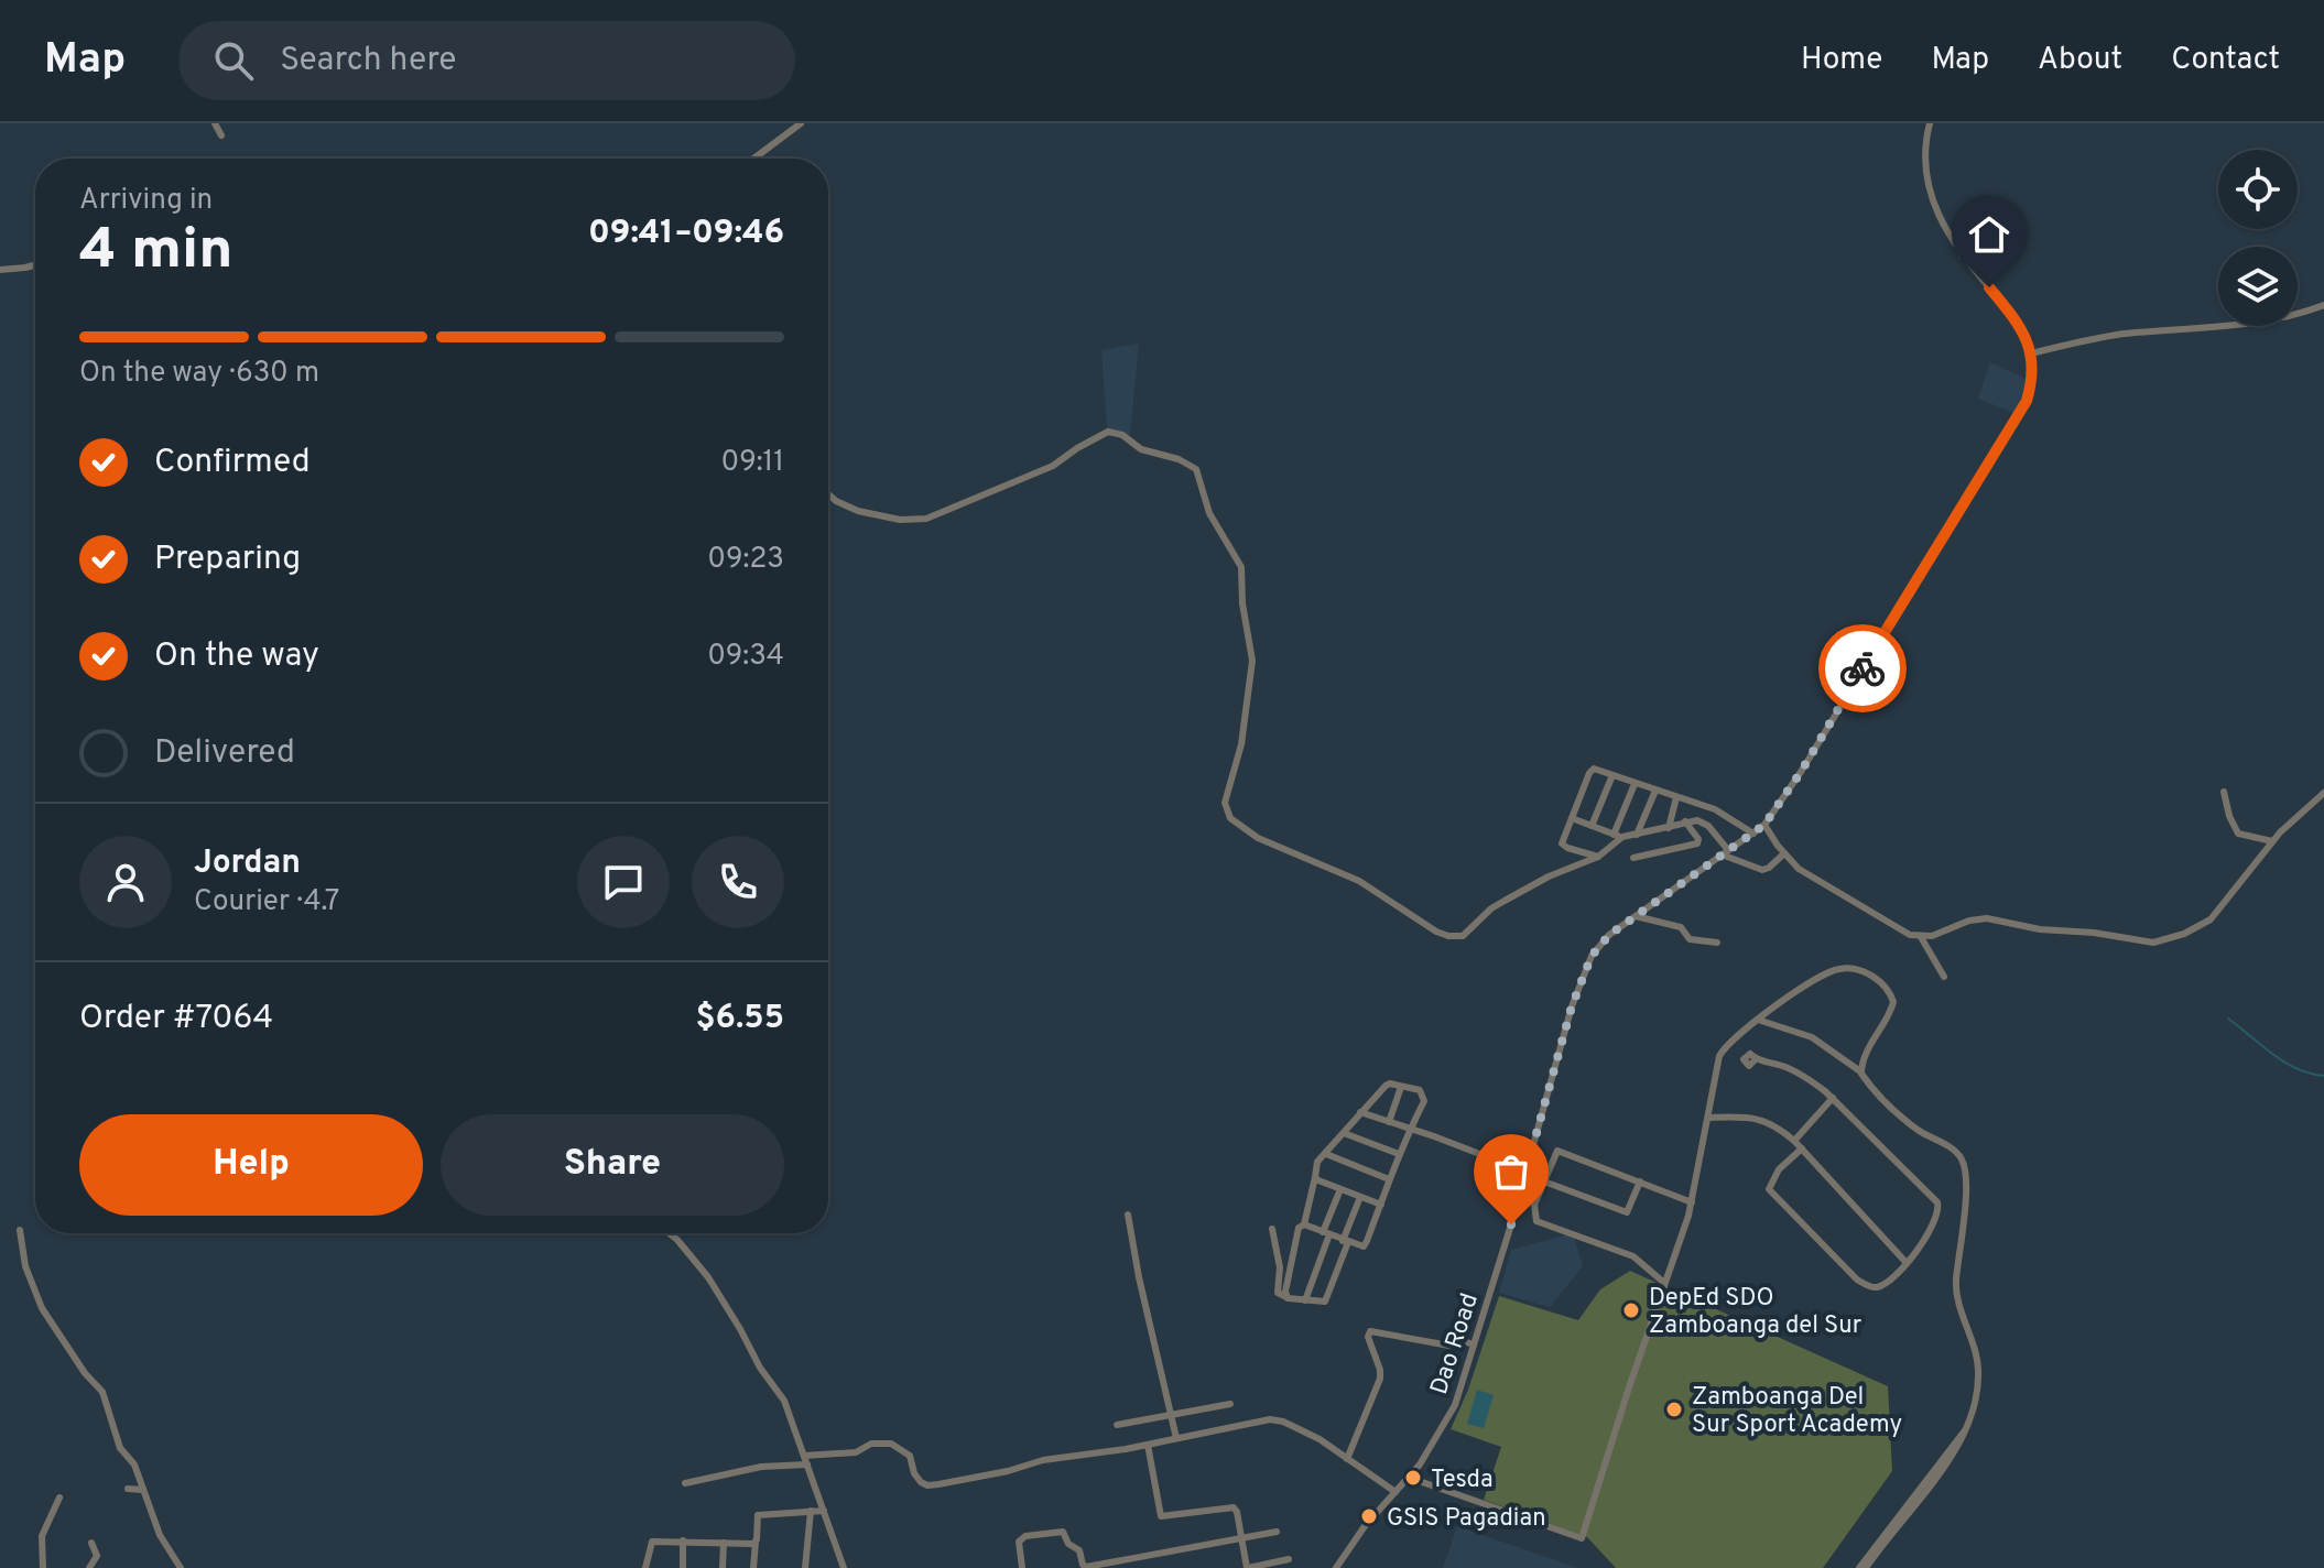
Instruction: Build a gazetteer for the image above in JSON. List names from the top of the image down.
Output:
{
  "streets": {
    "street": ["Dao Road"]
  },
  "places": [
    "DepEd SDO Zamboanga del Sur",
    "Zamboanga Del Sur Sport Academy",
    "Tesda",
    "GSIS Pagadian"
  ],
  "page": {
    "header": "Map",
    "search": "Search here",
    "nav": [
      "Home",
      "Map",
      "About",
      "Contact"
    ],
    "heading": ["4 min", "Arriving in", "09:41–09:46"],
    "panel": [
      "Jordan",
      "Courier · 4.7",
      "Order #7064",
      "$6.55"
    ],
    "bar": "On the way · 630 m",
    "list": [
      ["Confirmed", "09:11"],
      ["Preparing", "09:23"],
      ["On the way", "09:34"],
      "Delivered"
    ],
    "buttons": ["Help", "Share"]
  }
}
